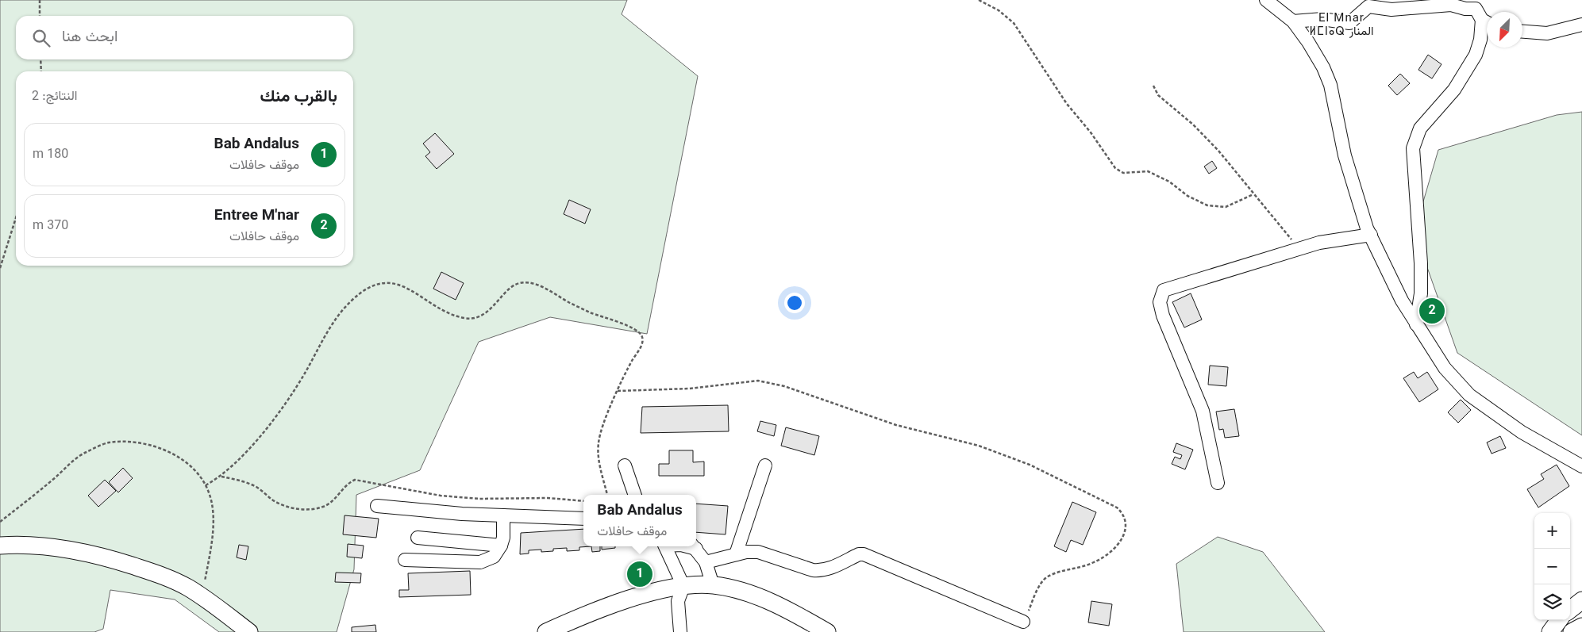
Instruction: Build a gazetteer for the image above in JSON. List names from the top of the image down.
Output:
{
  "districts": ["El Mnar ⵍⵎⵏⴰⵕ المنار"],
  "north": "bottom left",
  "page": {
    "search": "ابحث هنا",
    "heading": ["بالقرب منك", "النتائج: 2"],
    "list": [
      {
        "mark": "1",
        "name": "Bab Andalus",
        "note": "موقف حافلات",
        "value": "180 m"
      },
      {
        "mark": "2",
        "name": "Entree M'nar",
        "note": "موقف حافلات",
        "value": "370 m"
      }
    ],
    "pins": ["2", "1"],
    "popup": ["Bab Andalus", "موقف حافلات"],
    "map_buttons": ["+", "−"]
  }
}
